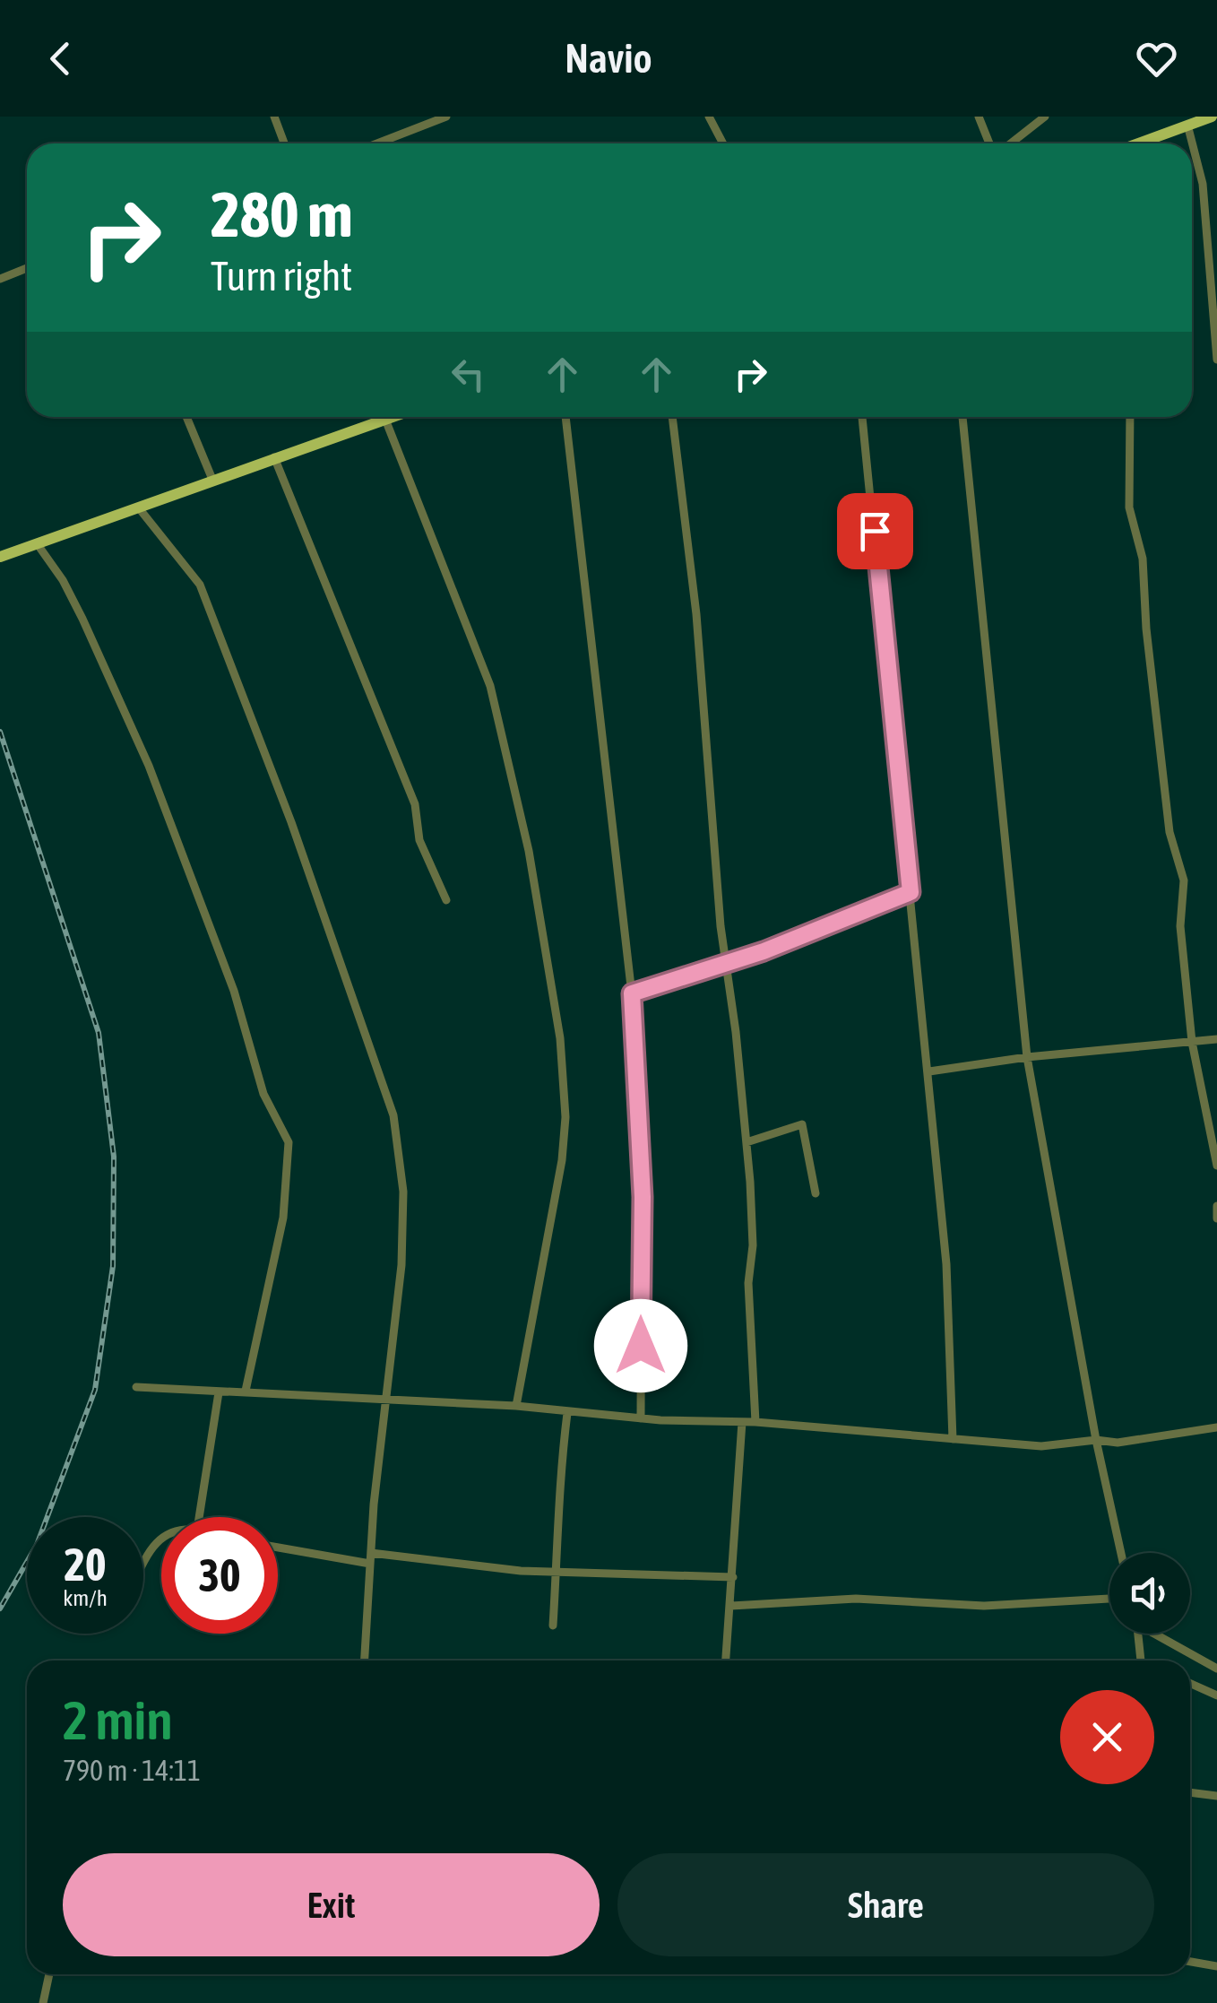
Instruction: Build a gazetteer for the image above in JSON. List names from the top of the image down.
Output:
{
  "page": {
    "header": "Navio",
    "turn": ["280 m", "Turn right"],
    "speed": "20 km/h",
    "limit": "30",
    "heading": ["2 min", "790 m · 14:11"],
    "buttons": ["Exit", "Share"]
  }
}
